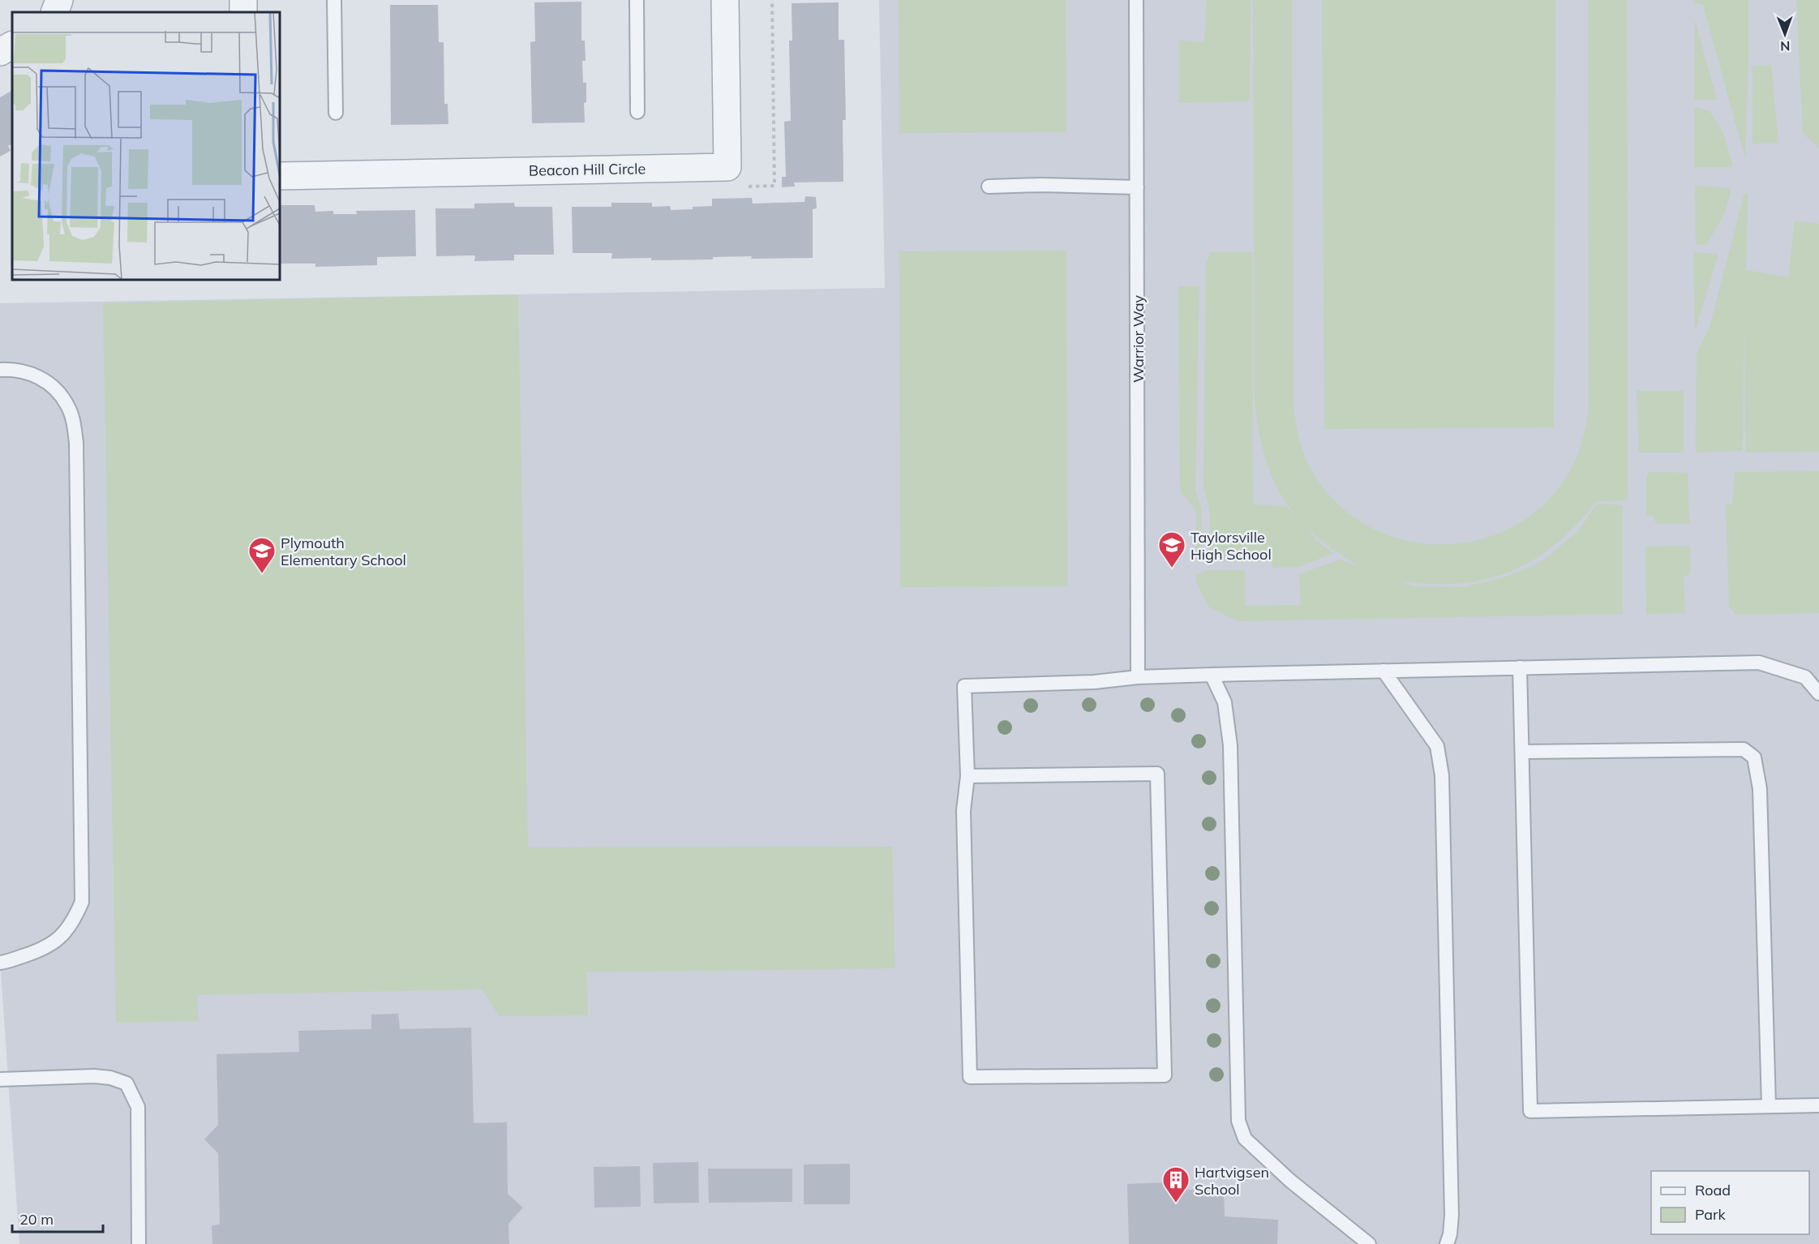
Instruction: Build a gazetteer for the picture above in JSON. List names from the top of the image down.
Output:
{
  "streets": {
    "street": ["Beacon Hill Circle"],
    "lane": ["Warrior Way"]
  },
  "places": {
    "school or university": ["Taylorsville High School", "Plymouth Elementary School"],
    "building": ["Hartvigsen School"]
  },
  "legend": ["Road", "Park"],
  "scale_bar": "20 m",
  "north": "bottom"
}
